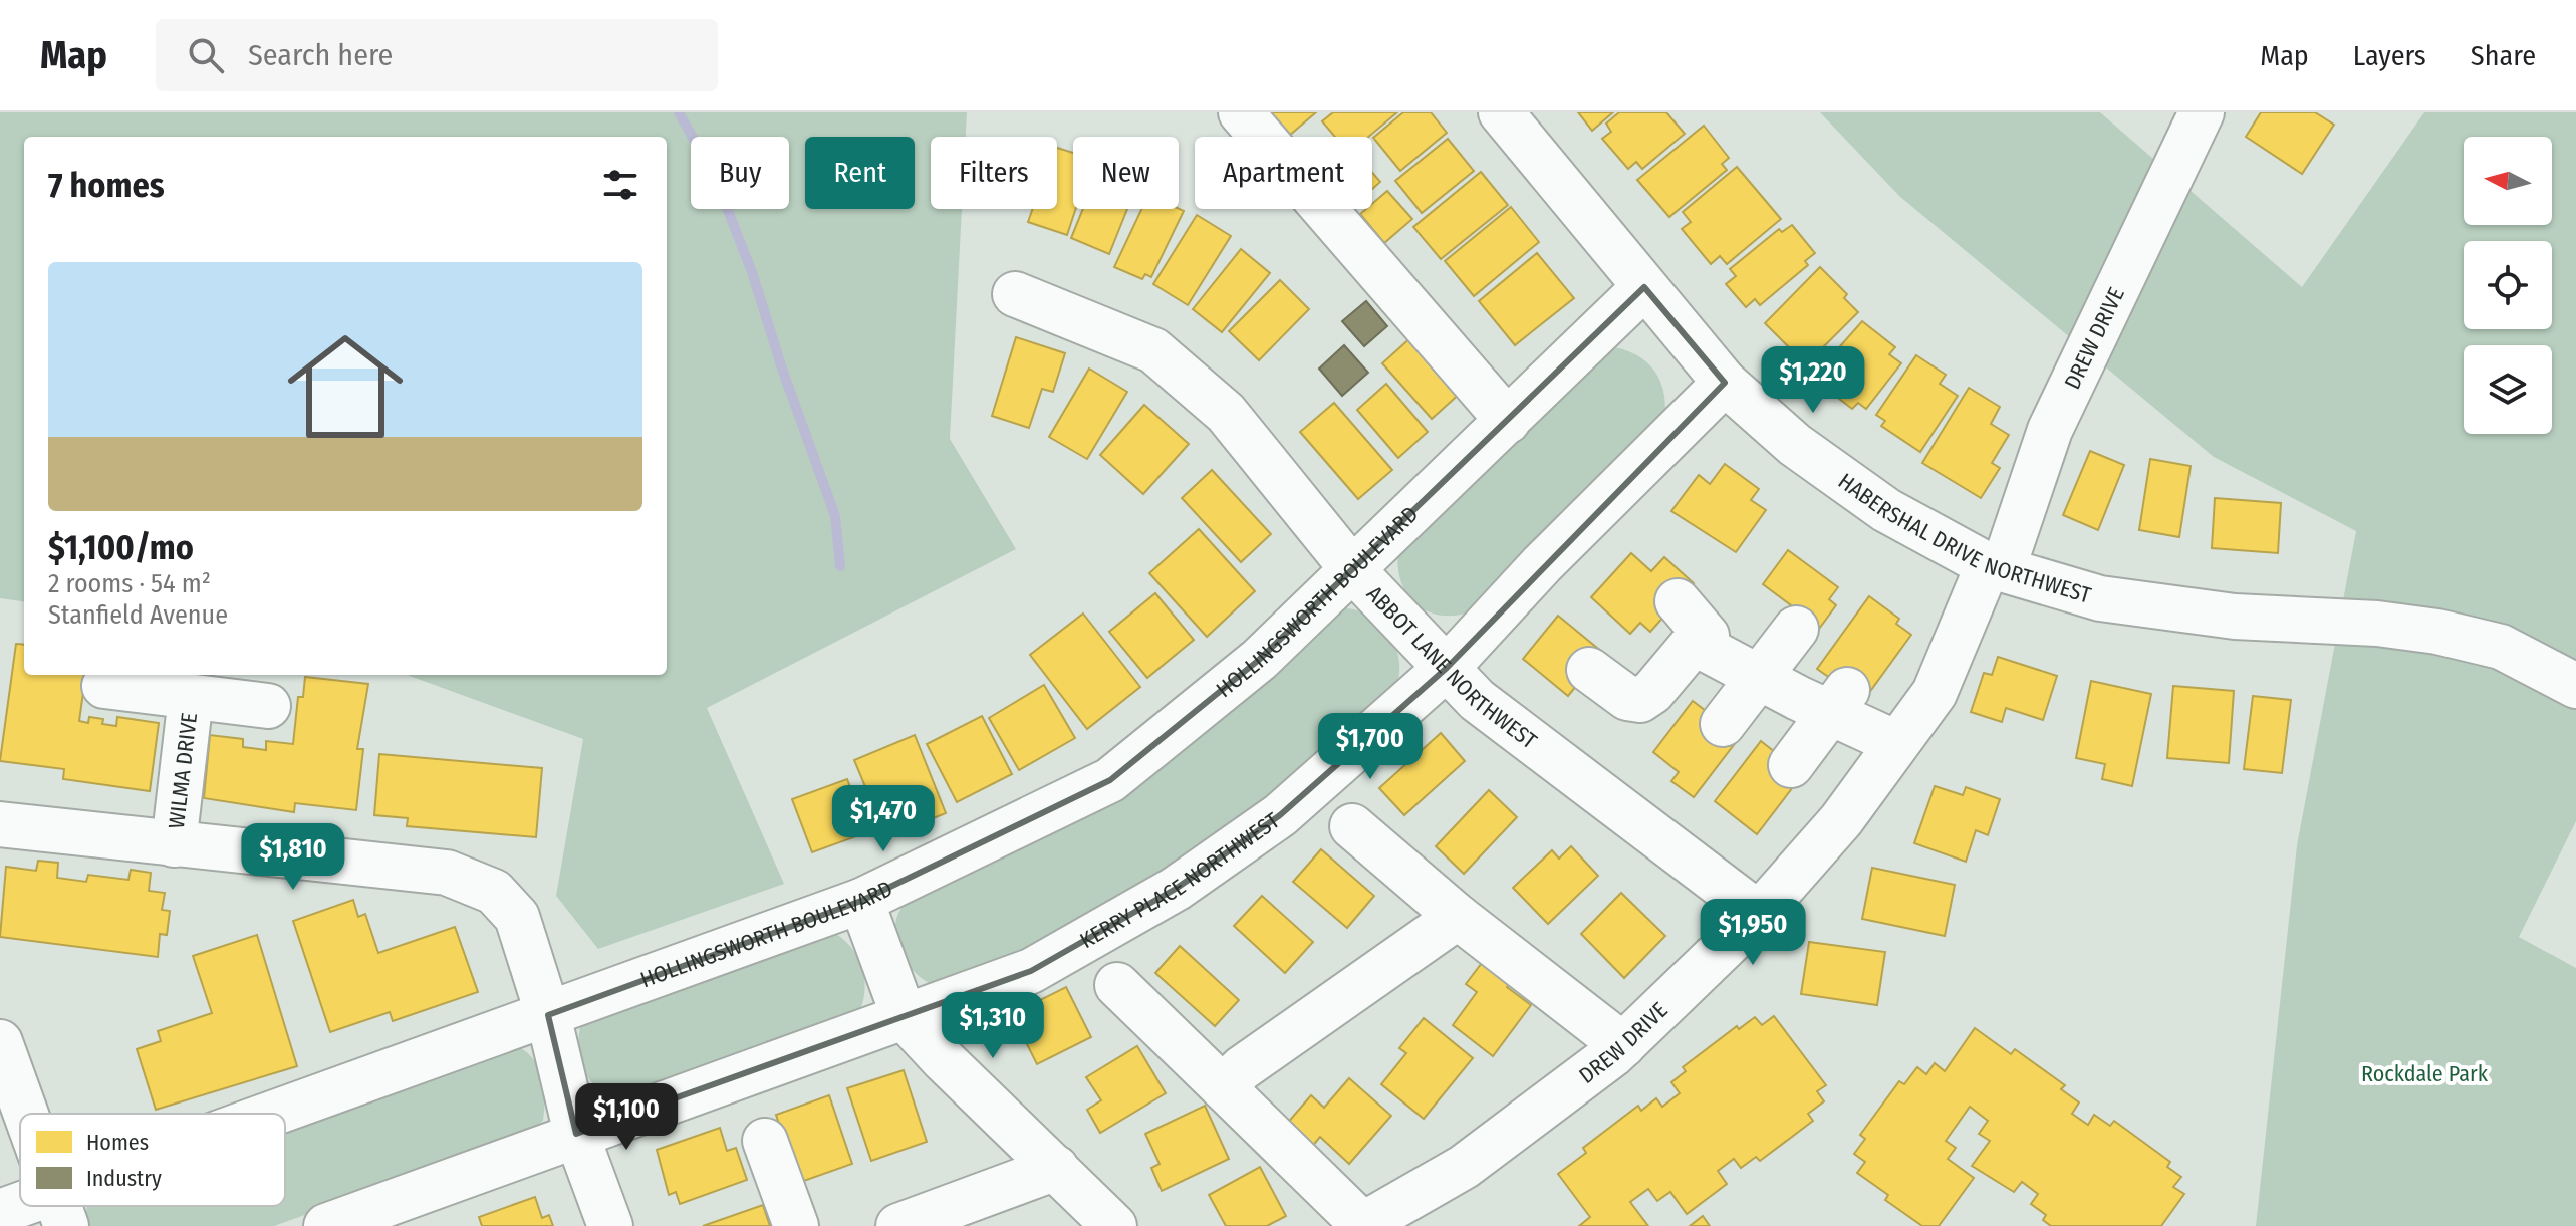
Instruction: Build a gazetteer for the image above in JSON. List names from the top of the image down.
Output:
{
  "streets": {
    "street": [
      "DREW DRIVE",
      "HABERSHAL DRIVE NORTHWEST",
      "HOLLINGSWORTH BOULEVARD",
      "ABBOT LANE NORTHWEST",
      "WILMA DRIVE",
      "KERRY PLACE NORTHWEST"
    ]
  },
  "crossings": [
    ["DREW DRIVE", "HABERSHAL DRIVE NORTHWEST"],
    ["DREW DRIVE", "ABBOT LANE NORTHWEST"],
    ["HABERSHAL DRIVE NORTHWEST", "HOLLINGSWORTH BOULEVARD"],
    ["HABERSHAL DRIVE NORTHWEST", "KERRY PLACE NORTHWEST"],
    ["HOLLINGSWORTH BOULEVARD", "ABBOT LANE NORTHWEST"],
    ["ABBOT LANE NORTHWEST", "KERRY PLACE NORTHWEST"]
  ],
  "parks": ["Rockdale Park"],
  "legend": ["Homes", "Industry"],
  "north": "left",
  "page": {
    "header": "Map",
    "search": "Search here",
    "nav": ["Map", "Layers", "Share"],
    "chip": [
      "Buy",
      "Rent",
      "Filters",
      "New",
      "Apartment"
    ],
    "heading": "7 homes",
    "list": [
      {
        "name": "$1,100/mo",
        "note": "2 rooms · 54 m² · Stanfield Avenue"
      }
    ],
    "price": [
      "$1,220",
      "$1,700",
      "$1,470",
      "$1,810",
      "$1,950",
      "$1,310",
      "$1,100"
    ]
  }
}
